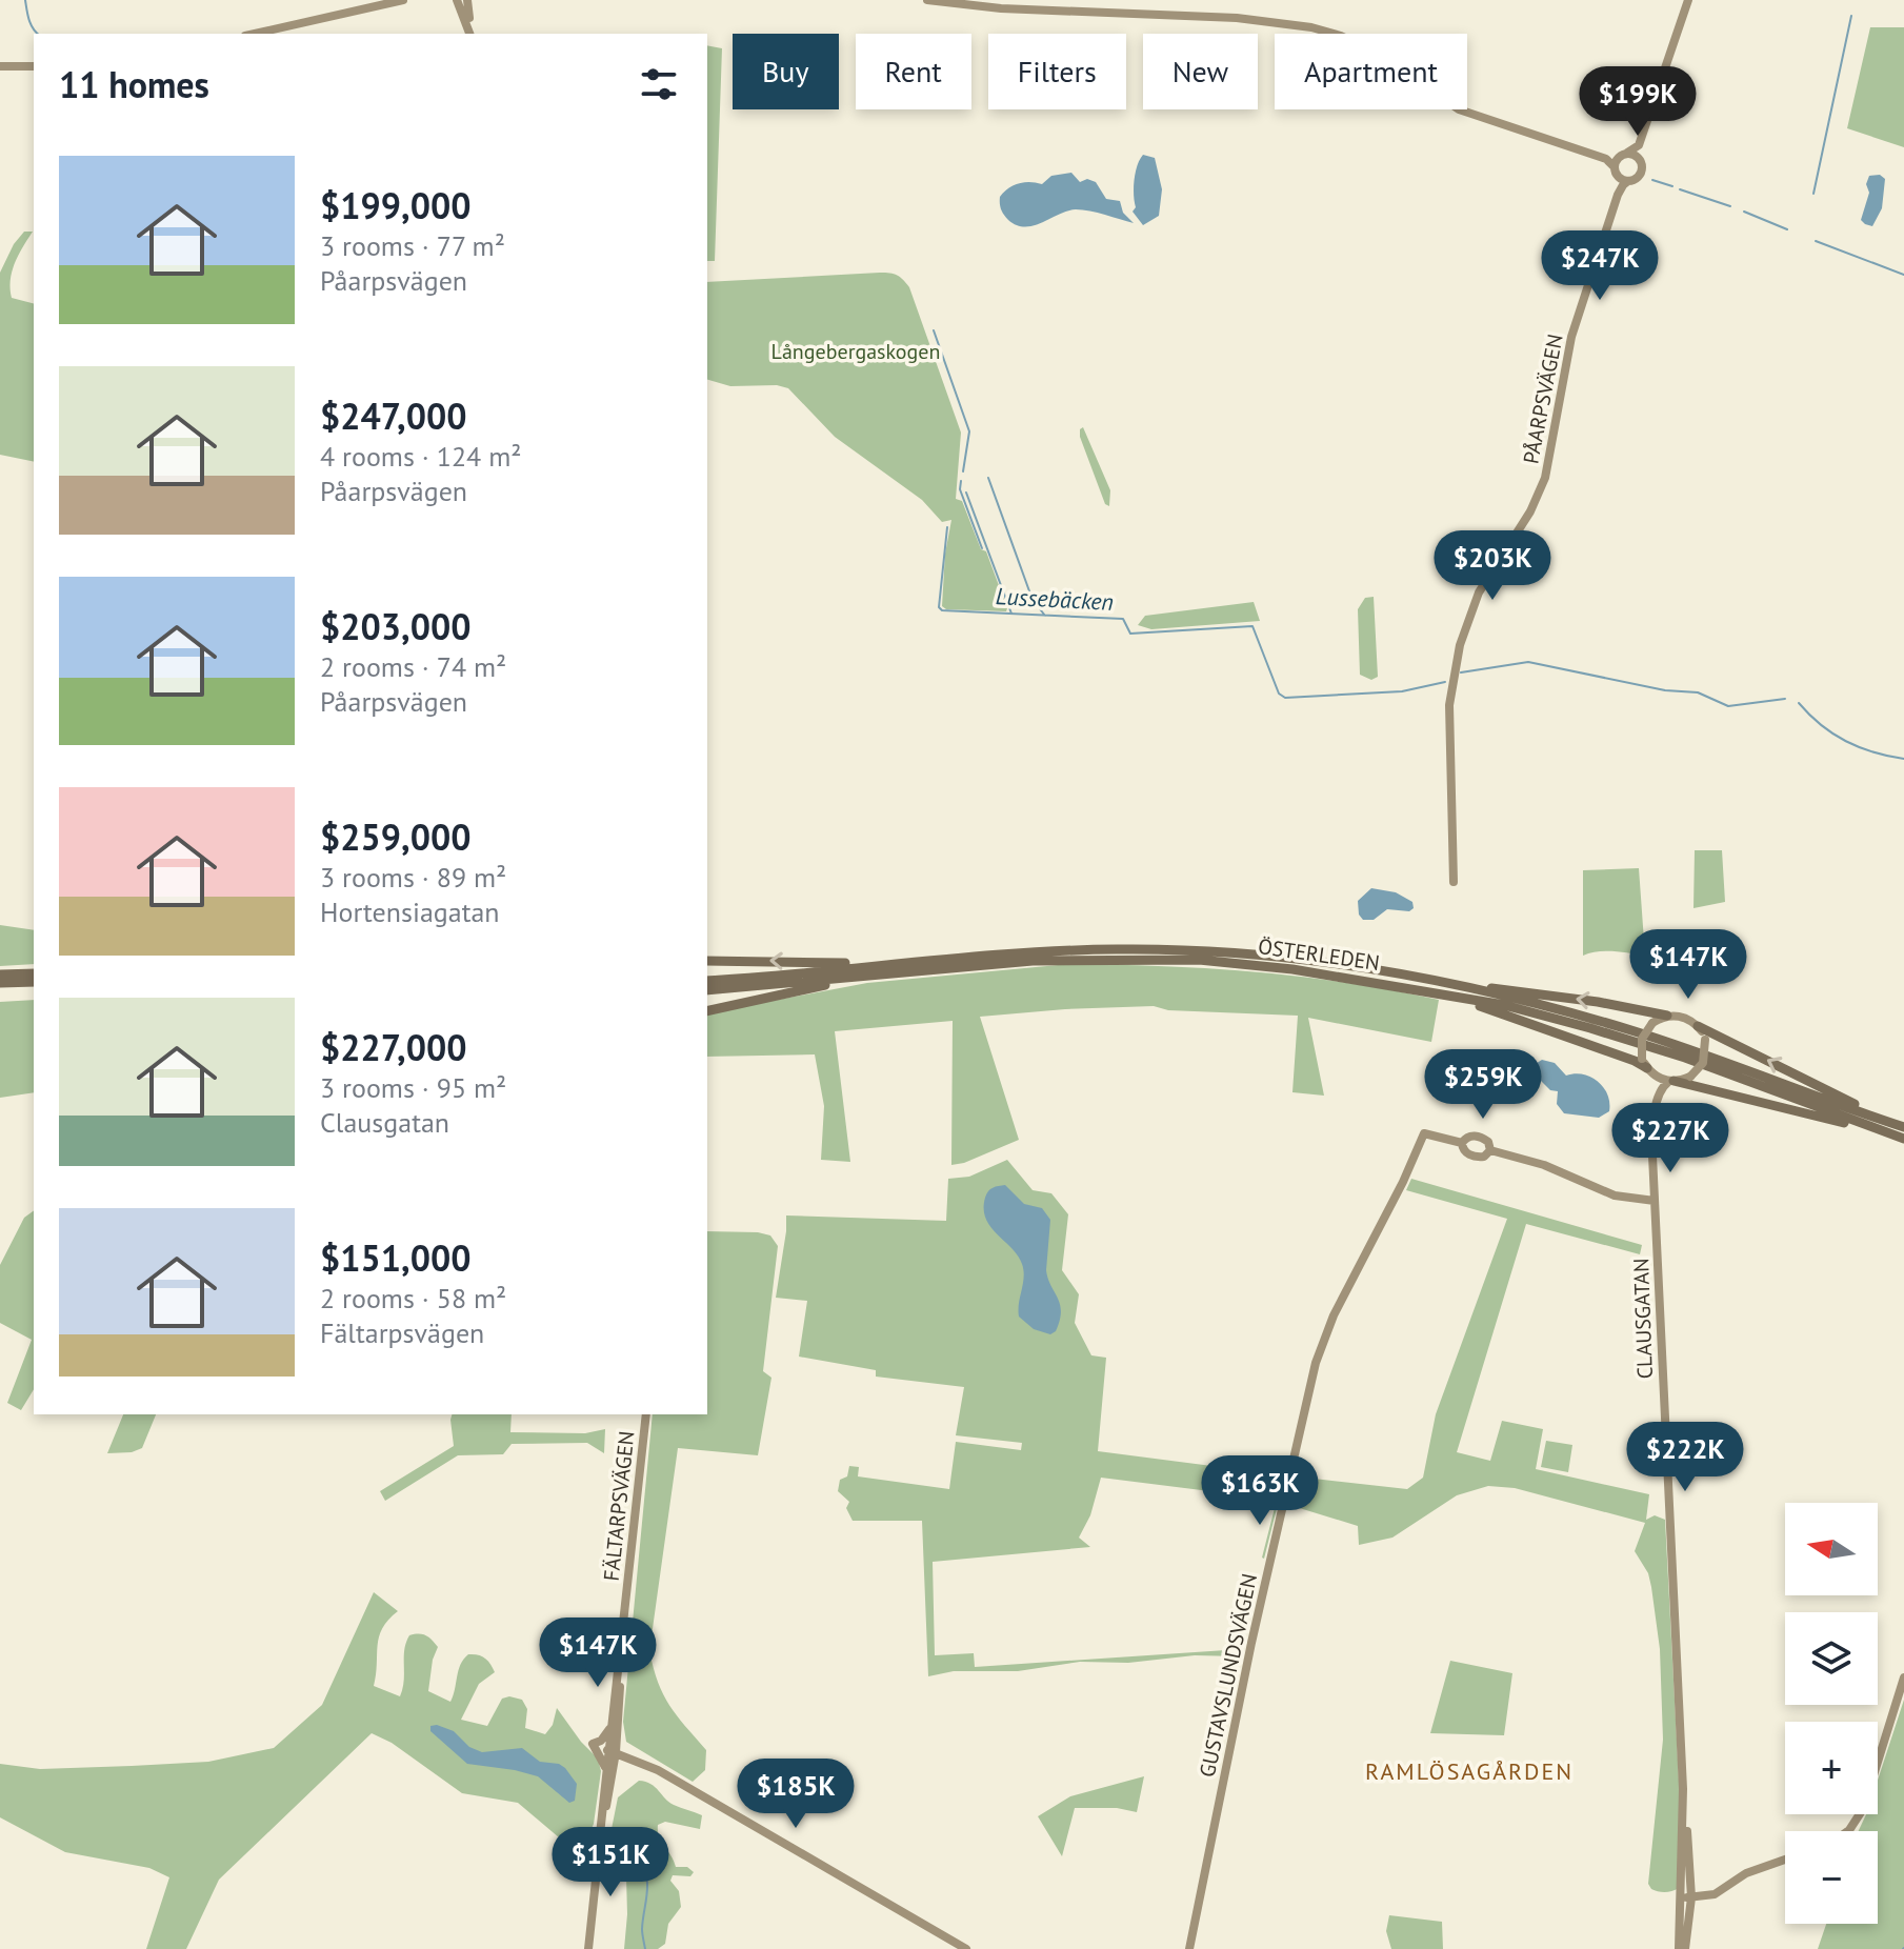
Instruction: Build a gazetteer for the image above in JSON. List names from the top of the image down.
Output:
{
  "streets": {
    "main road": ["ÖSTERLEDEN"],
    "street": [
      "PÅARPSVÄGEN",
      "CLAUSGATAN",
      "FÄLTARPSVÄGEN",
      "GUSTAVSLUNDSVÄGEN"
    ]
  },
  "districts": ["RAMLÖSAGÅRDEN"],
  "water": ["Lussebäcken"],
  "parks": ["Långebergaskogen"],
  "north": "left",
  "page": {
    "chip": [
      "Buy",
      "Rent",
      "Filters",
      "New",
      "Apartment"
    ],
    "heading": "11 homes",
    "price": [
      "$199K",
      "$247K",
      "$203K",
      "$147K",
      "$259K",
      "$227K",
      "$222K",
      "$163K",
      "$147K",
      "$185K",
      "$151K"
    ],
    "list": [
      {
        "name": "$199,000",
        "note": "3 rooms · 77 m² · Påarpsvägen"
      },
      {
        "name": "$247,000",
        "note": "4 rooms · 124 m² · Påarpsvägen"
      },
      {
        "name": "$203,000",
        "note": "2 rooms · 74 m² · Påarpsvägen"
      },
      {
        "name": "$259,000",
        "note": "3 rooms · 89 m² · Hortensiagatan"
      },
      {
        "name": "$227,000",
        "note": "3 rooms · 95 m² · Clausgatan"
      },
      {
        "name": "$151,000",
        "note": "2 rooms · 58 m² · Fältarpsvägen"
      }
    ],
    "map_buttons": ["+", "−"]
  }
}
